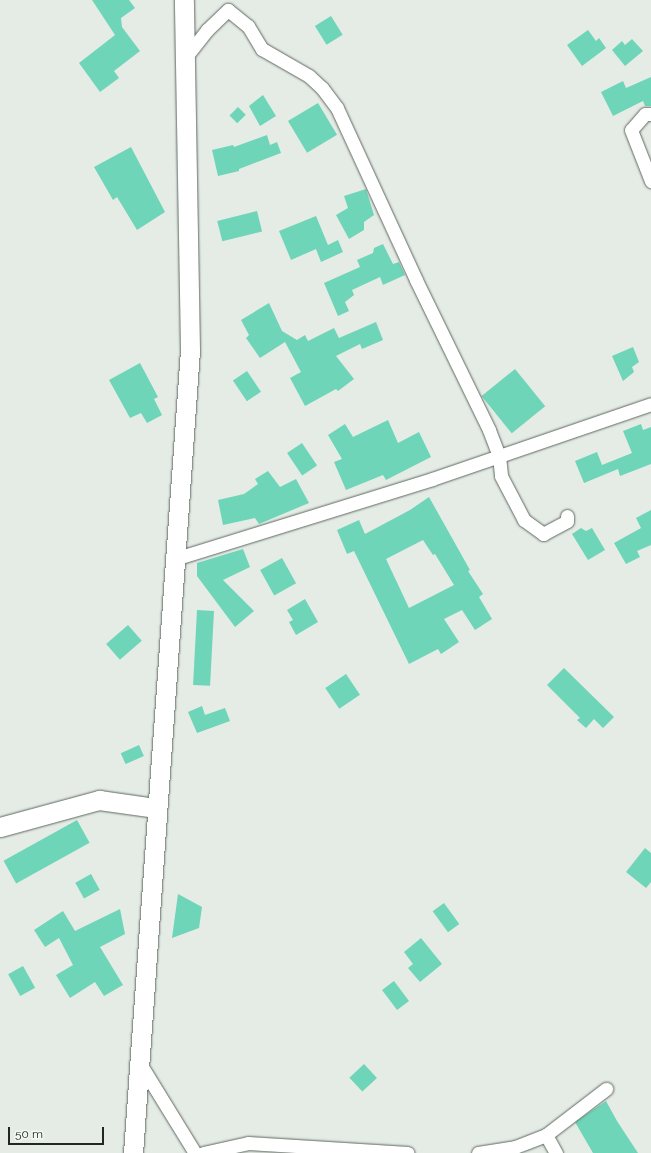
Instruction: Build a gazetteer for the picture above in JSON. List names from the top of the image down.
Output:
{
  "scale_bar": "50 m"
}
